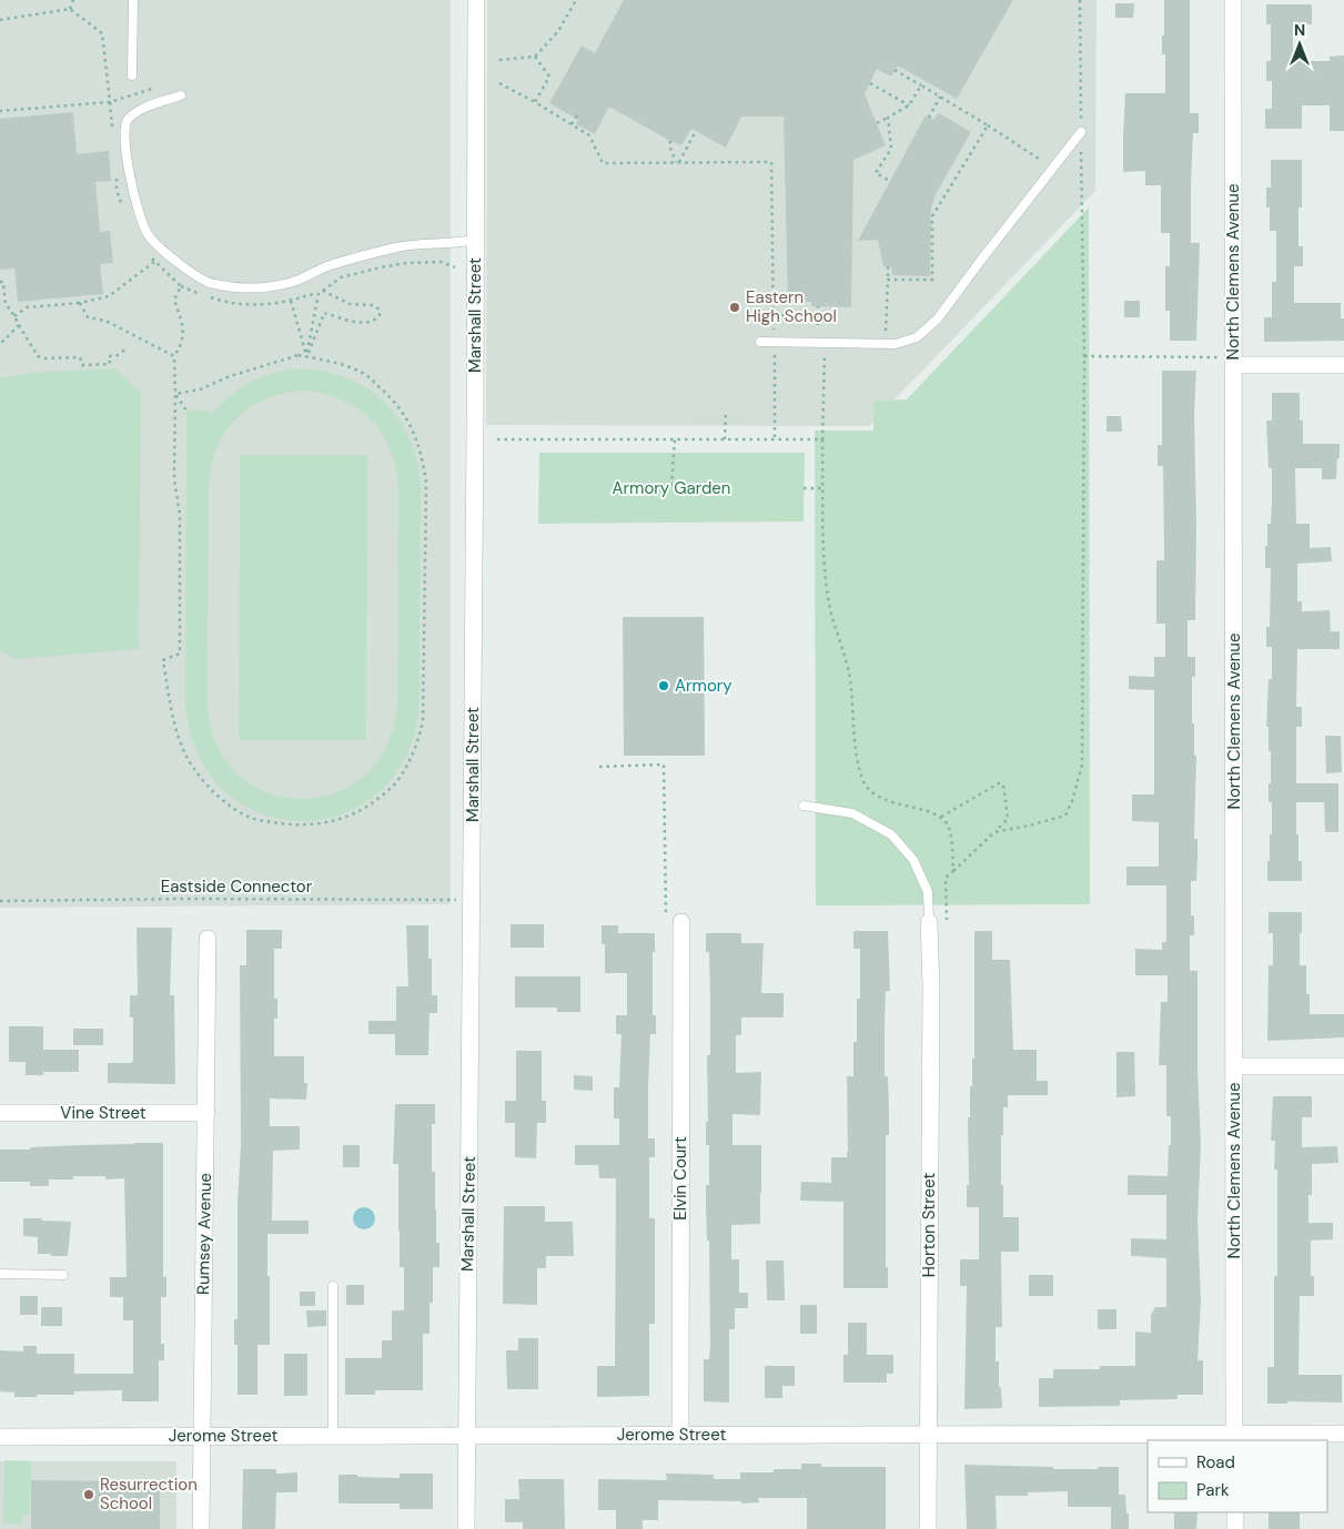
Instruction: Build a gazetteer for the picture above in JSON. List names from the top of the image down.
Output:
{
  "streets": {
    "street": [
      "North Clemens Avenue",
      "Marshall Street",
      "Vine Street",
      "Elvin Court",
      "Horton Street",
      "Rumsey Avenue",
      "Jerome Street"
    ],
    "path": ["Eastside Connector"]
  },
  "crossings": [
    ["North Clemens Avenue", "Jerome Street"],
    ["Marshall Street", "Eastside Connector"],
    ["Marshall Street", "Jerome Street"],
    ["Vine Street", "Rumsey Avenue"],
    ["Elvin Court", "Jerome Street"],
    ["Horton Street", "Jerome Street"],
    ["Rumsey Avenue", "Jerome Street"]
  ],
  "parks": ["Armory Garden"],
  "places": ["Eastern High School", "Armory", "Resurrection School"],
  "legend": ["Road", "Park"],
  "north": "top"
}
